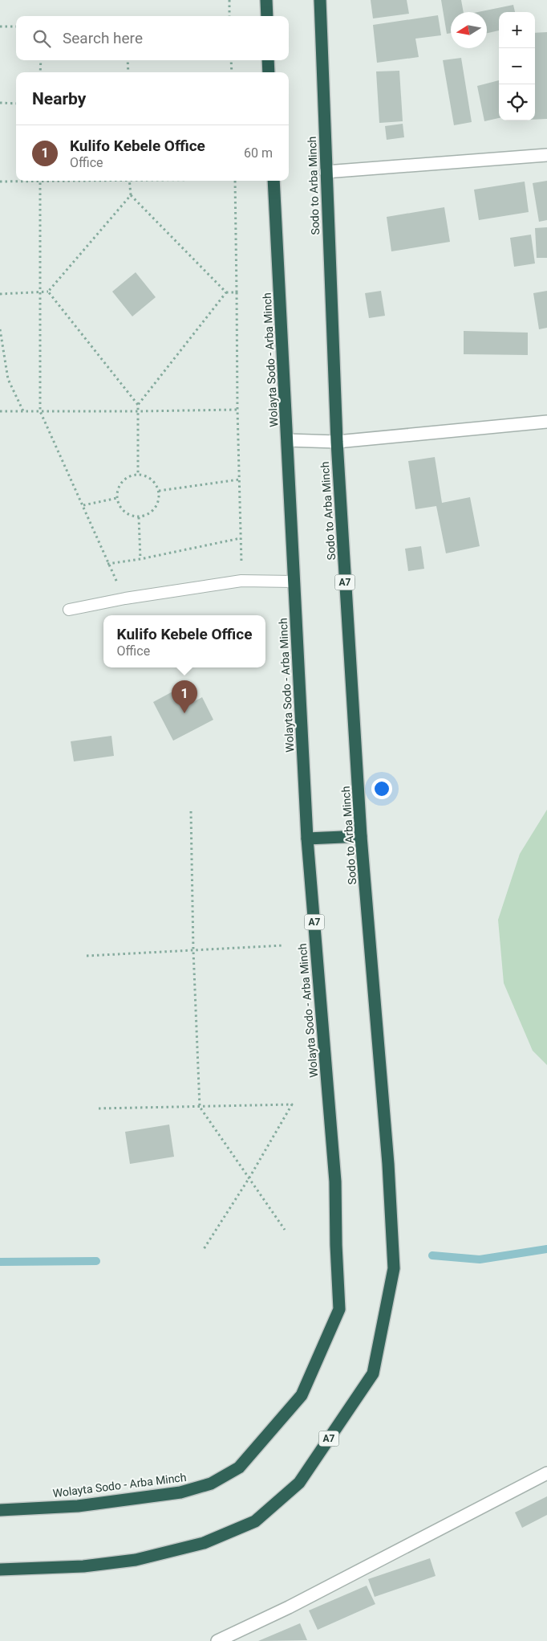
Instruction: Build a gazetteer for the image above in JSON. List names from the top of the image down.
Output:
{
  "streets": {
    "highway": ["Sodo to Arba Minch", "Wolayta Sodo - Arba Minch", "A7"]
  },
  "north": "left",
  "page": {
    "map_buttons": ["+", "−"],
    "search": "Search here",
    "heading": "Nearby",
    "list": [
      {
        "mark": "1",
        "name": "Kulifo Kebele Office",
        "note": "Office",
        "value": "60 m"
      }
    ],
    "popup": ["Kulifo Kebele Office", "Office"],
    "pins": "1"
  }
}
